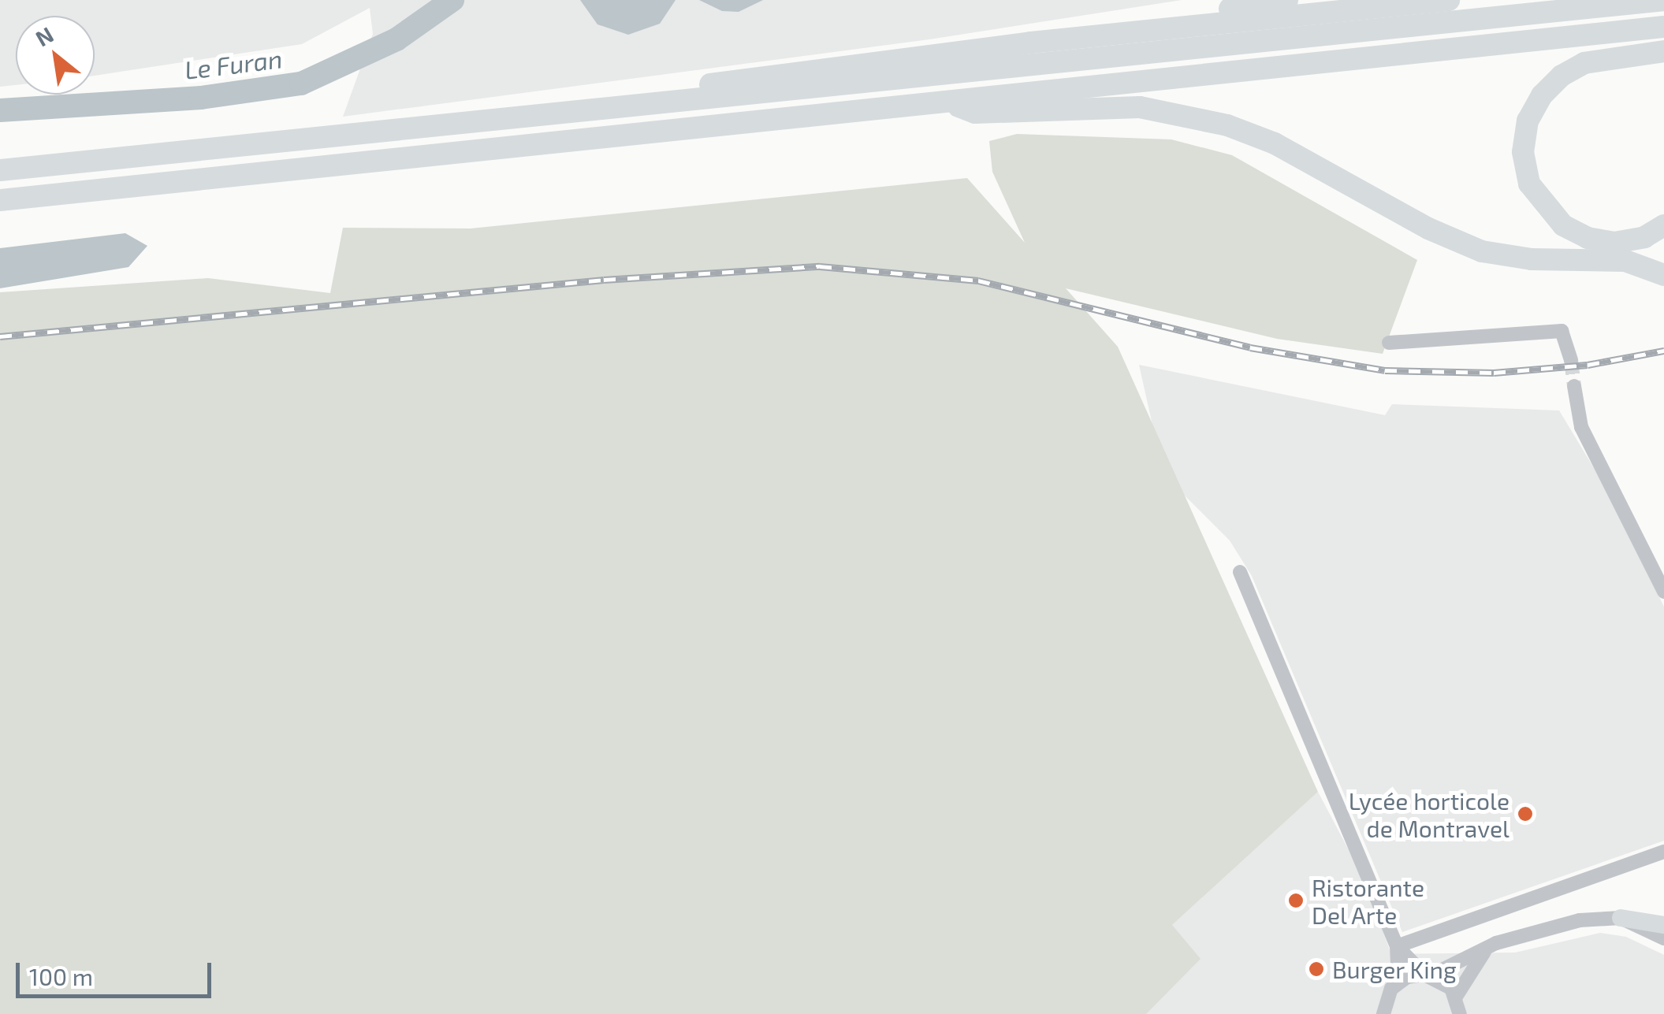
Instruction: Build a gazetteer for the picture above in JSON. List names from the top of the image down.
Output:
{
  "water": ["Le Furan"],
  "places": ["Lycée horticole de Montravel", "Ristorante Del Arte", "Burger King"],
  "scale_bar": "100 m",
  "north": "top left"
}
